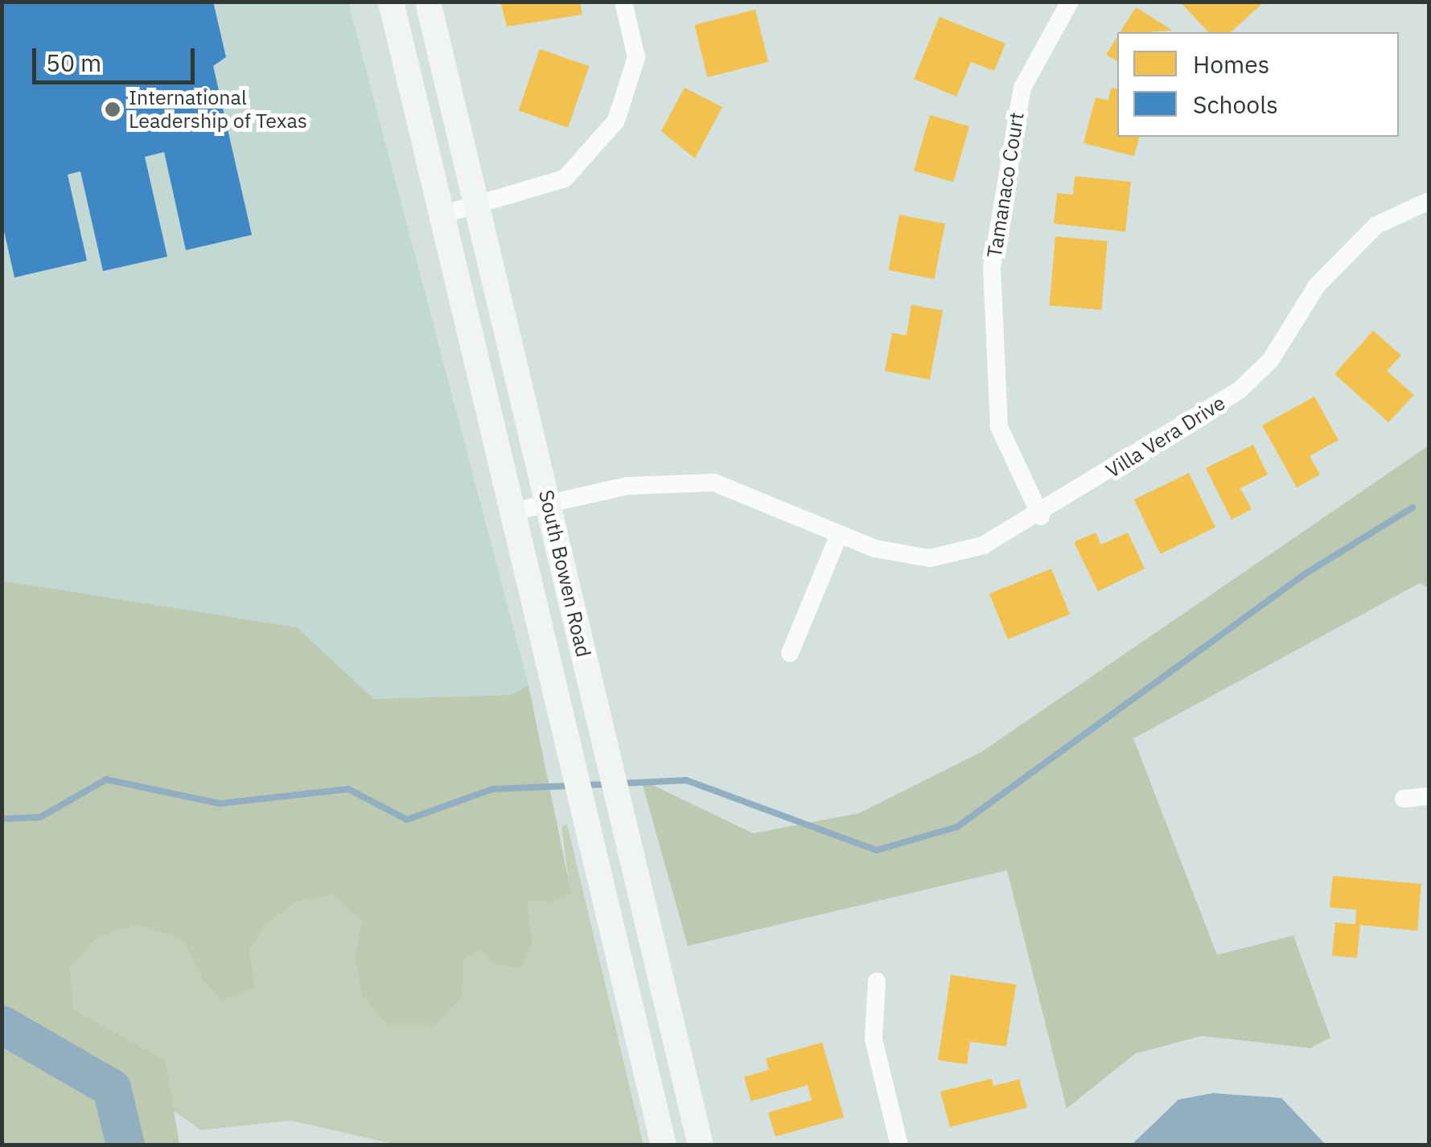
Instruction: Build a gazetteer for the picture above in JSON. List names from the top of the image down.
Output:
{
  "streets": {
    "main road": ["South Bowen Road"],
    "street": ["Tamanaco Court", "Villa Vera Drive"]
  },
  "crossings": [
    ["Tamanaco Court", "Villa Vera Drive"],
    ["Villa Vera Drive", "South Bowen Road"]
  ],
  "places": ["International Leadership of Texas"],
  "legend": ["Homes", "Schools"],
  "scale_bar": "50 m"
}
